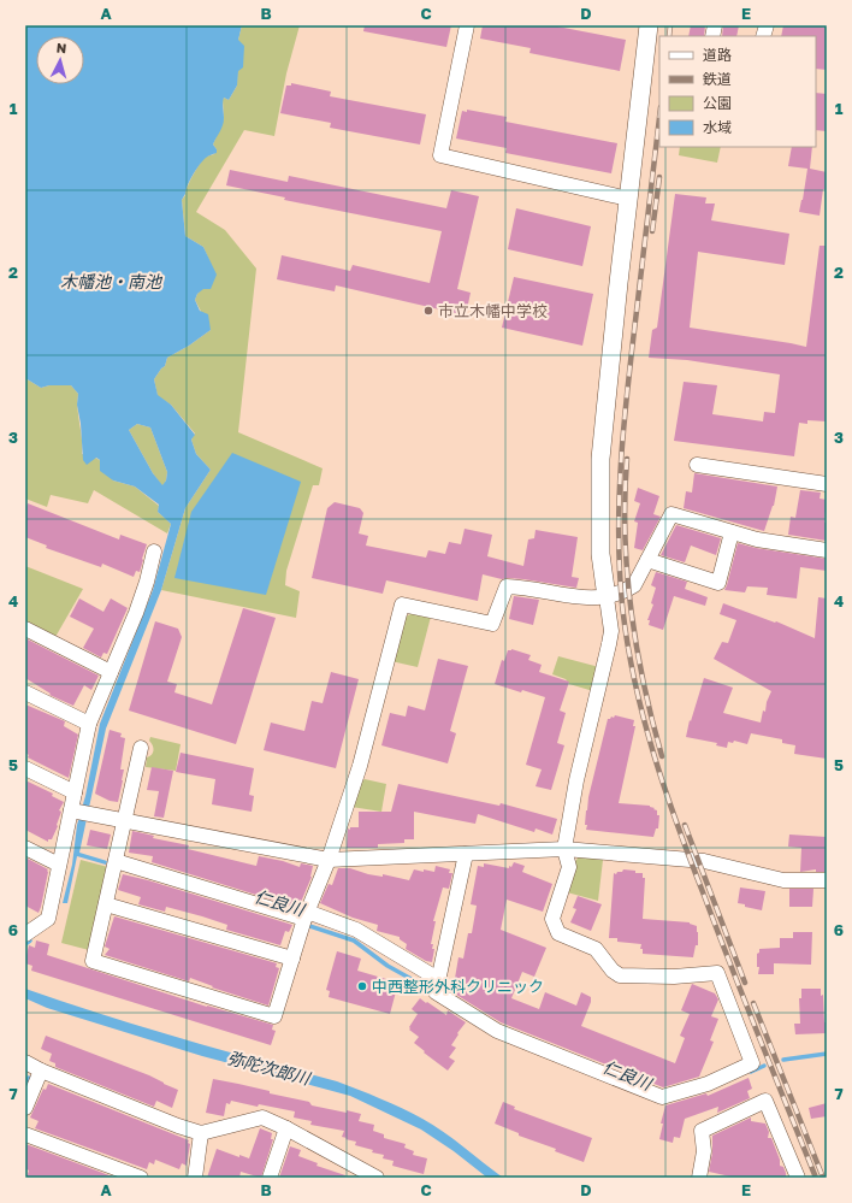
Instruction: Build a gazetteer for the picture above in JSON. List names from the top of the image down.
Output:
{
  "water": ["木幡池・南池", "仁良川", "弥陀次郎川"],
  "places": ["市立木幡中学校", "中西整形外科クリニック"],
  "legend": [
    "道路",
    "鉄道",
    "公園",
    "水域"
  ],
  "north": "top",
  "grid": {
    "columns": [
      "A",
      "B",
      "C",
      "D",
      "E"
    ],
    "rows": [
      "1",
      "2",
      "3",
      "4",
      "5",
      "6",
      "7"
    ]
  }
}
